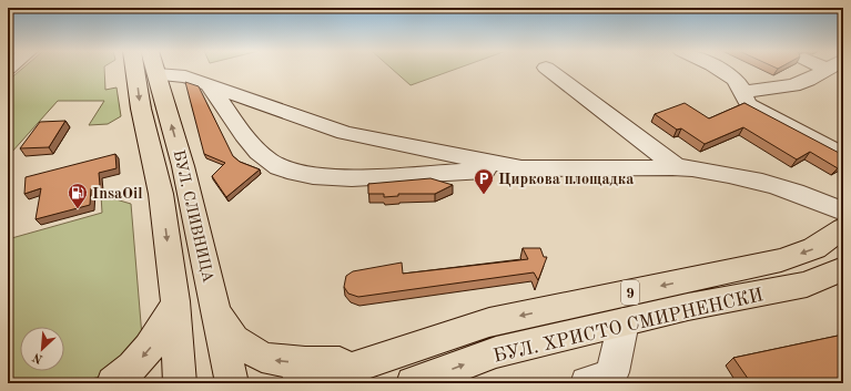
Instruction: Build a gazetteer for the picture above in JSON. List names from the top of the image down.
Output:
{
  "streets": {
    "main road": ["БУЛ. СЛИВНИЦА", "9", "БУЛ. ХРИСТО СМИРНЕНСКИ"]
  },
  "places": {
    "parking": ["Циркова площадка"],
    "fuel station": ["InsaOil"]
  },
  "north": "bottom left"
}
